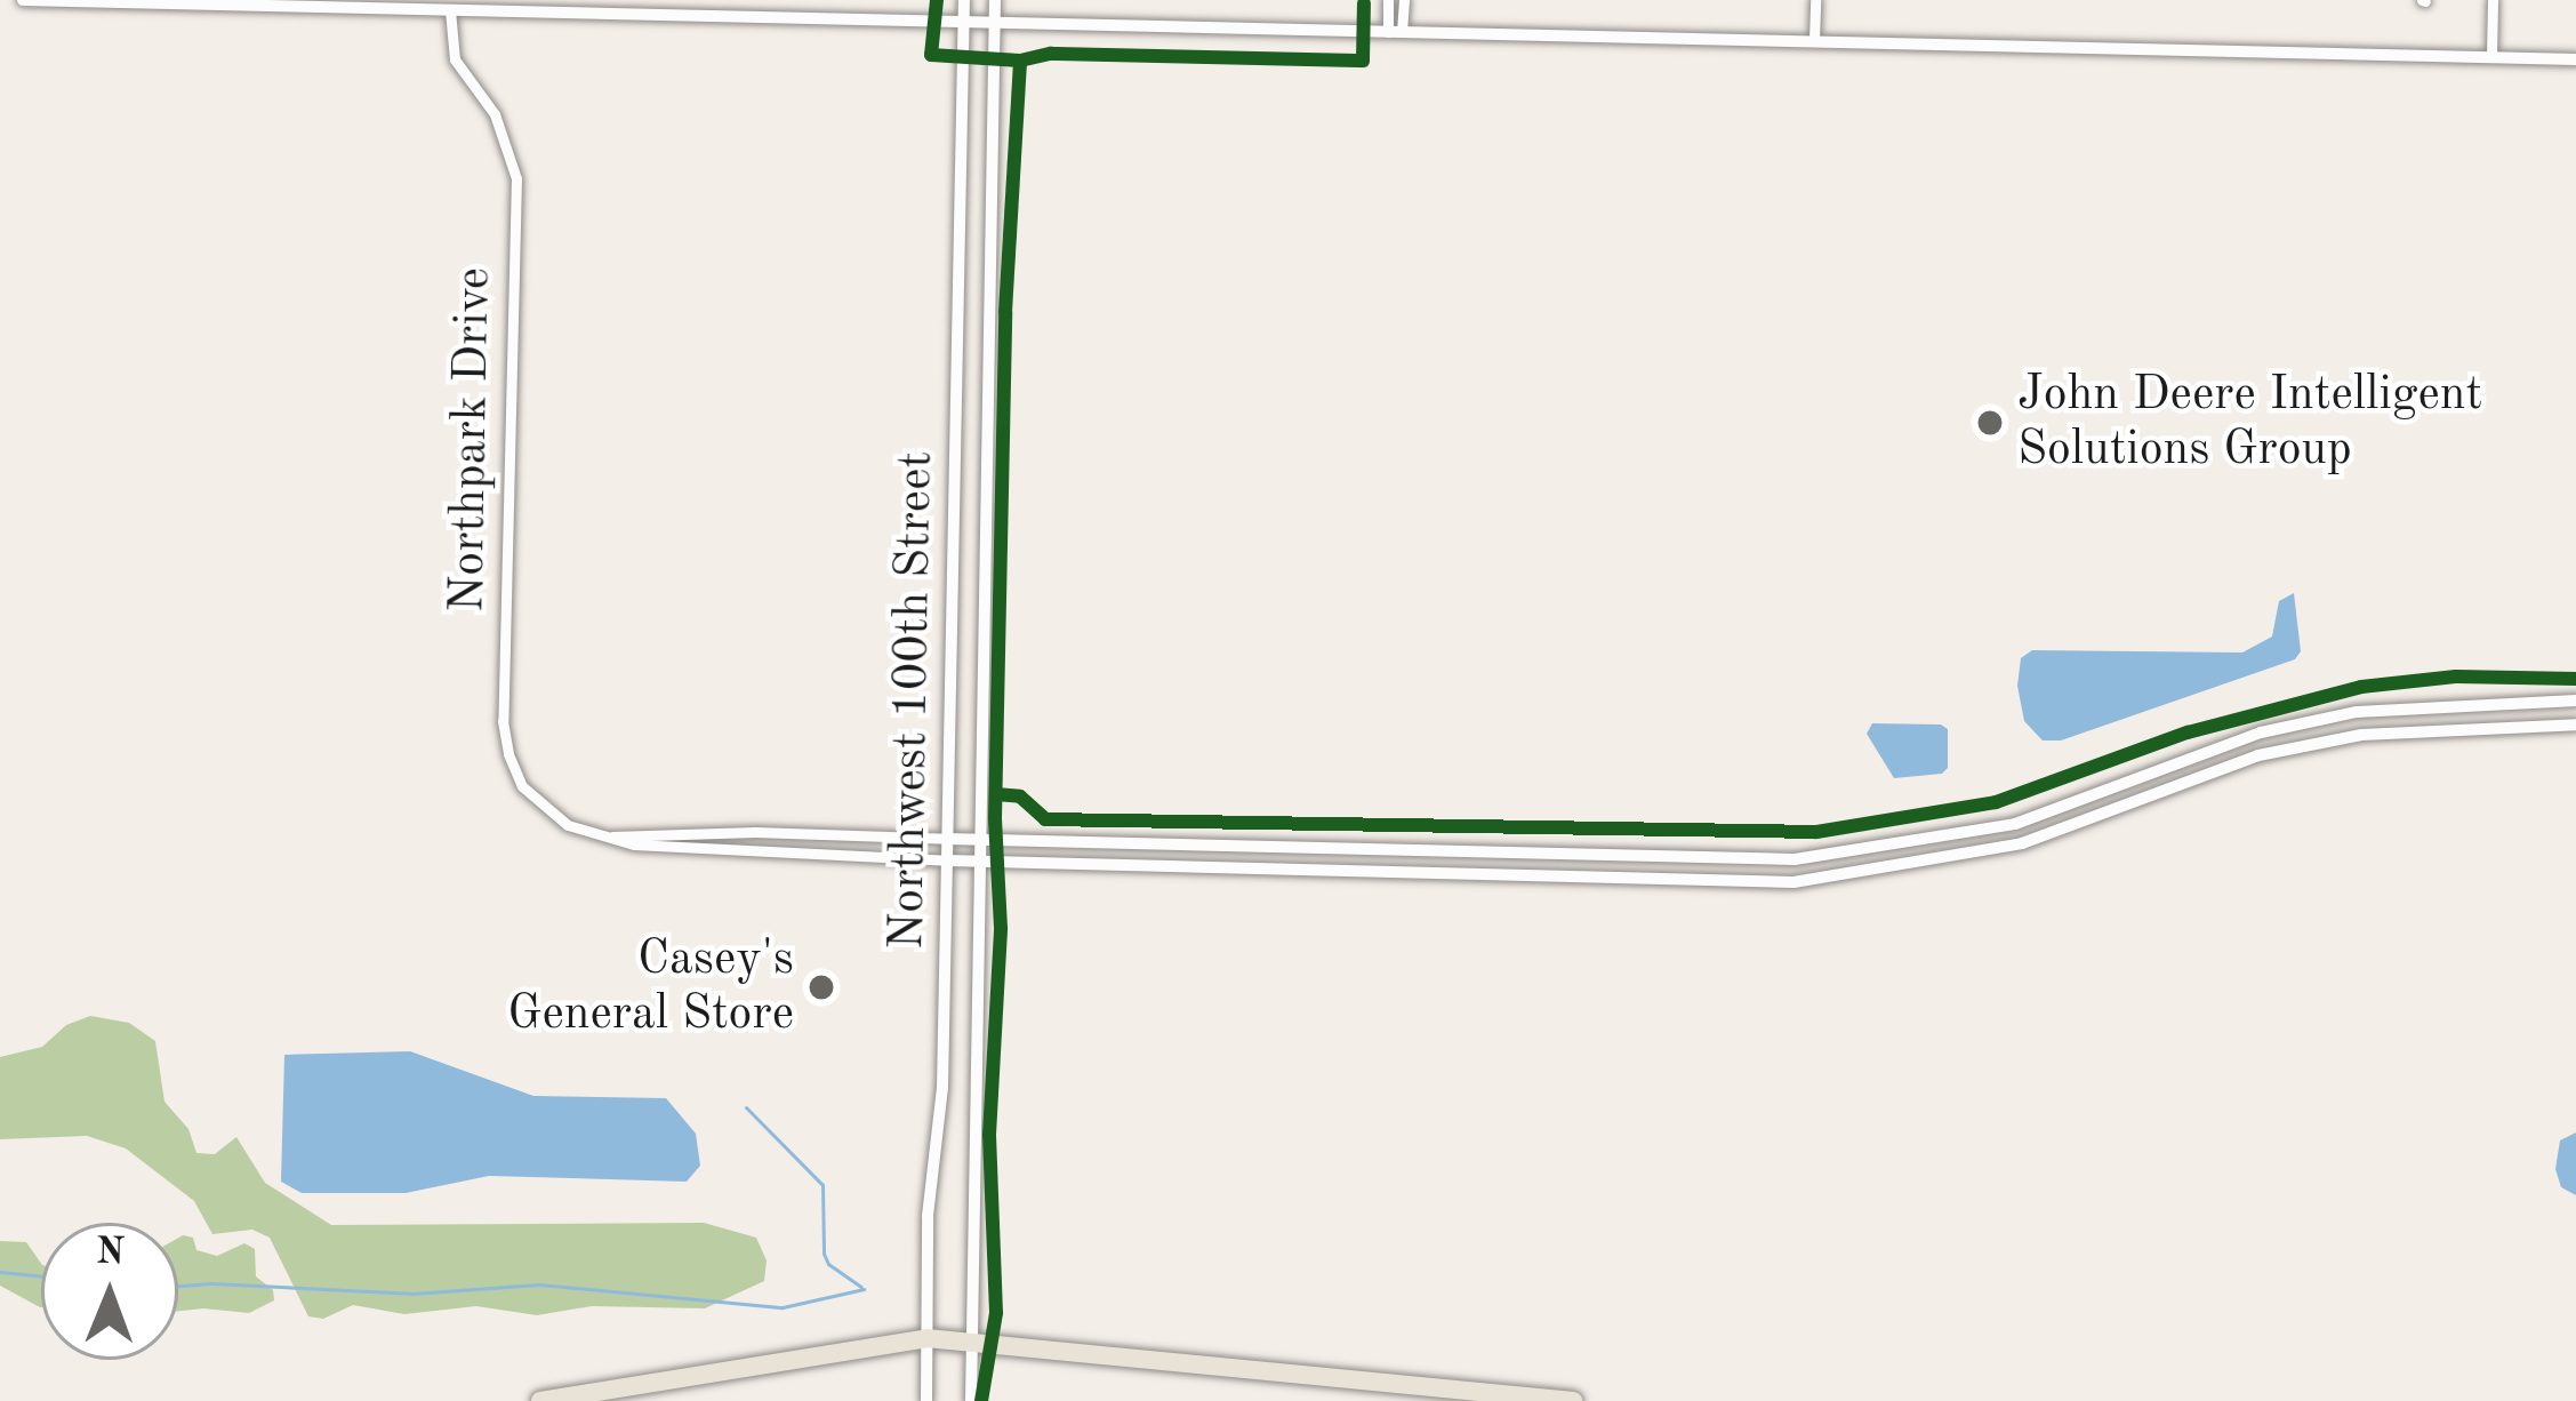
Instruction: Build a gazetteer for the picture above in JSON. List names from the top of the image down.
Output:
{
  "streets": {
    "street": ["Northpark Drive", "Northwest 100th Street"]
  },
  "crossings": [
    ["Northpark Drive", "Northwest 100th Street"]
  ],
  "places": ["John Deere Intelligent Solutions Group", "Casey's General Store"],
  "north": "top"
}
